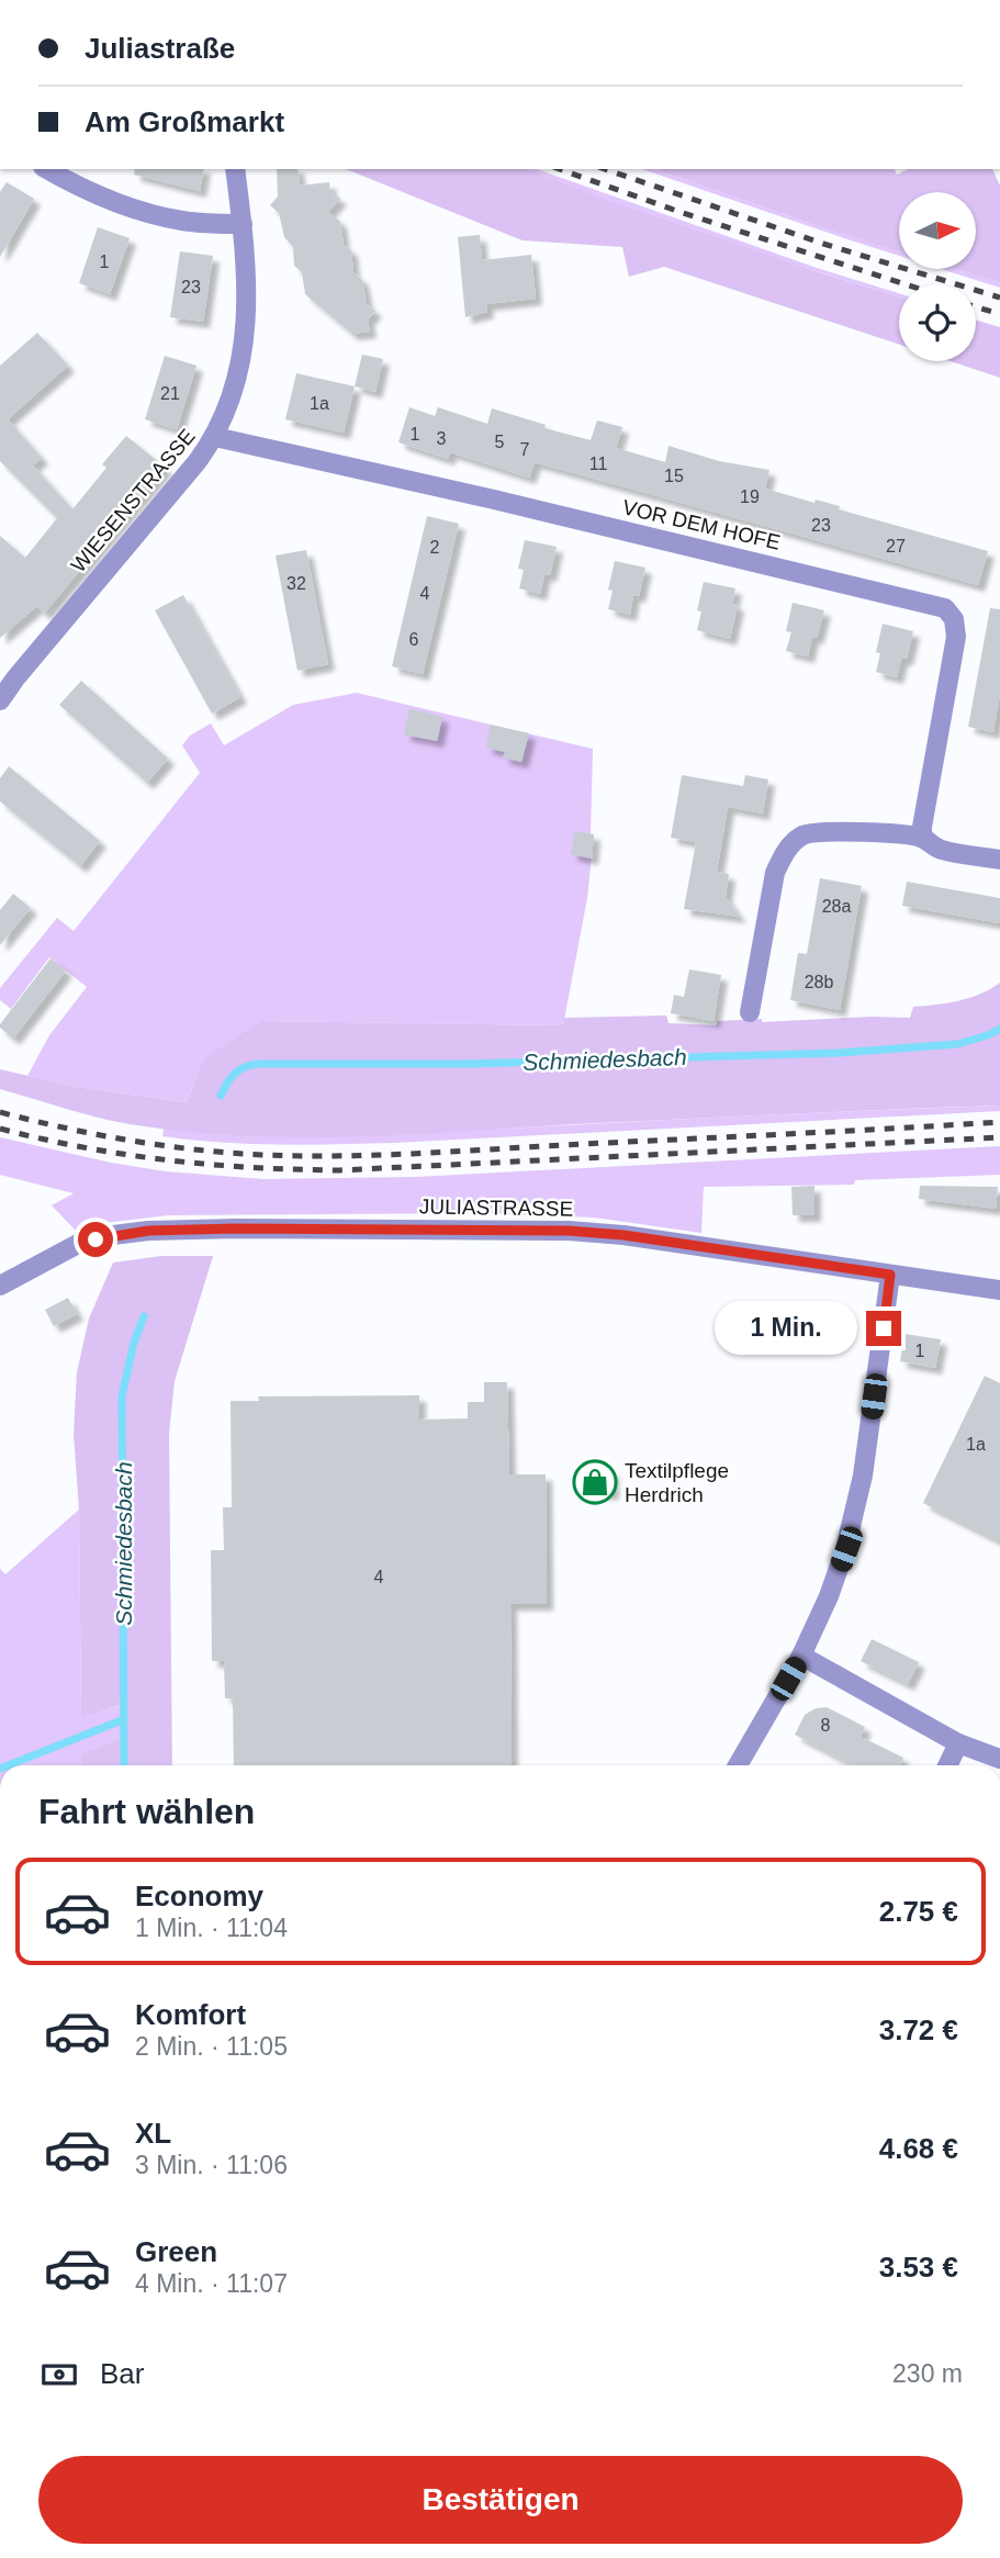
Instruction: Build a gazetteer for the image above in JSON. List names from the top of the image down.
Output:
{
  "streets": {
    "street": ["WIESENSTRASSE", "VOR DEM HOFE", "JULIASTRASSE"]
  },
  "crossings": [
    ["WIESENSTRASSE", "VOR DEM HOFE"]
  ],
  "water": ["Schmiedesbach"],
  "places": {
    "shop": ["Textilpflege Herdrich"]
  },
  "house_numbers": [
    "1",
    "23",
    "21",
    "1a",
    "1",
    "3",
    "5",
    "7",
    "11",
    "15",
    "19",
    "23",
    "27",
    "2",
    "32",
    "4",
    "6",
    "28a",
    "28b",
    "1",
    "1a",
    "4",
    "8"
  ],
  "north": "right",
  "page": {
    "banner": ["Juliastraße", "Am Großmarkt"],
    "bubble": "1 Min.",
    "heading": "Fahrt wählen",
    "list": [
      {
        "name": "Economy",
        "note": "1 Min. · 11:04",
        "value": "2.75 €"
      },
      {
        "name": "Komfort",
        "note": "2 Min. · 11:05",
        "value": "3.72 €"
      },
      {
        "name": "XL",
        "note": "3 Min. · 11:06",
        "value": "4.68 €"
      },
      {
        "name": "Green",
        "note": "4 Min. · 11:07",
        "value": "3.53 €"
      }
    ],
    "pay": ["Bar", "230 m"],
    "buttons": "Bestätigen"
  }
}
